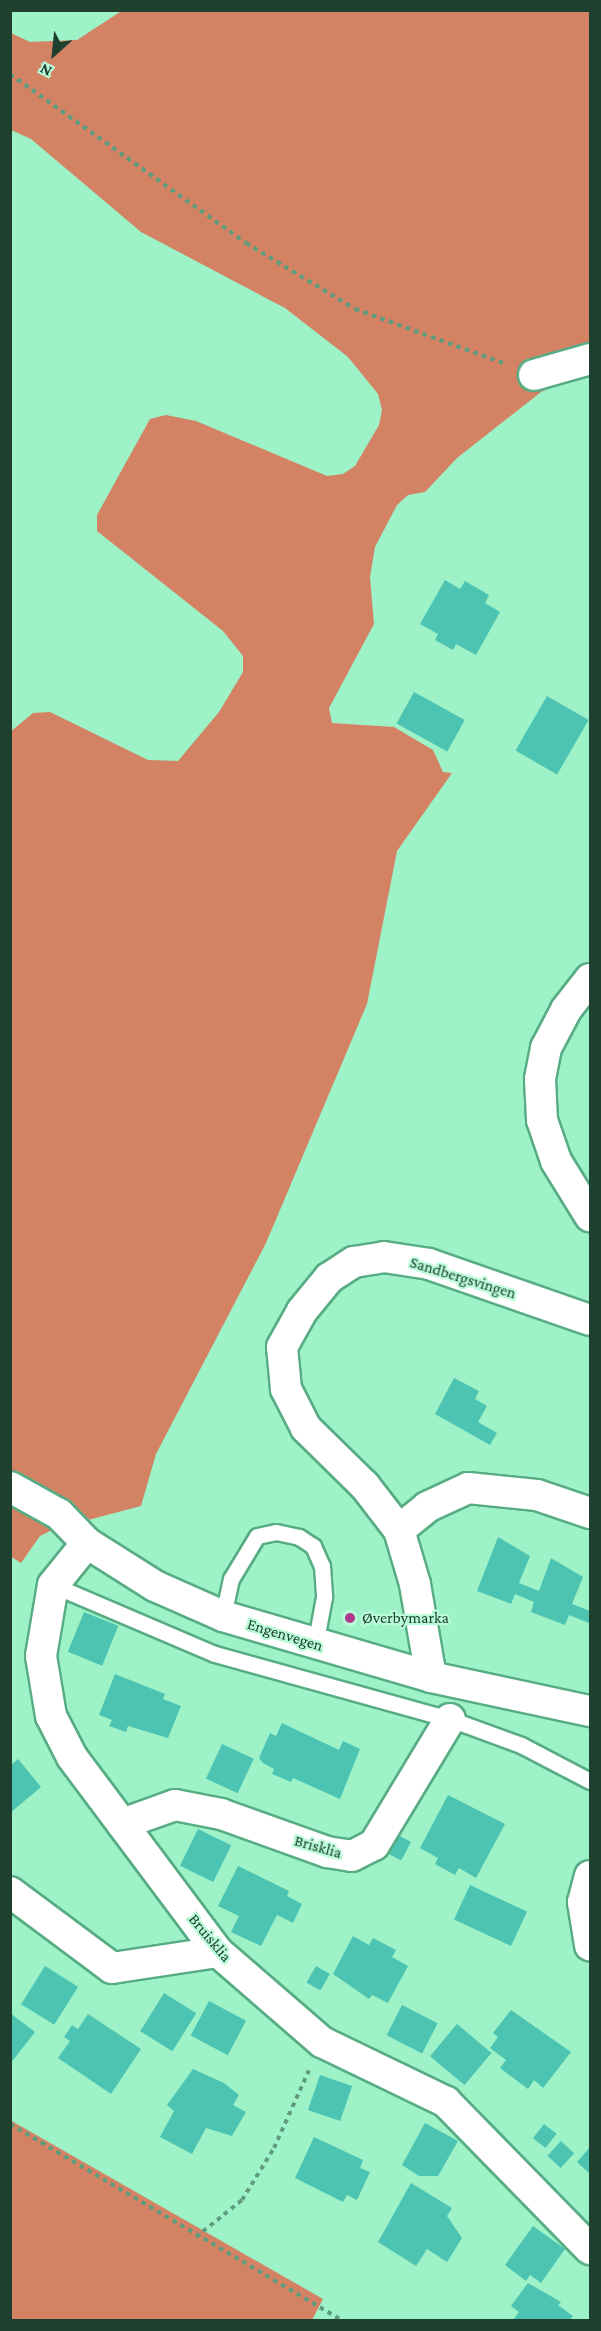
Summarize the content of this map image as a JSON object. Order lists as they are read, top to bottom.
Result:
{
  "streets": {
    "street": [
      "Sandbergsvingen",
      "Engenvegen",
      "Brisklia",
      "Bruisklia"
    ]
  },
  "crossings": [
    ["Sandbergsvingen", "Engenvegen"],
    ["Engenvegen", "Bruisklia"],
    ["Brisklia", "Bruisklia"]
  ],
  "places": ["Øverbymarka"],
  "north": "bottom left"
}
